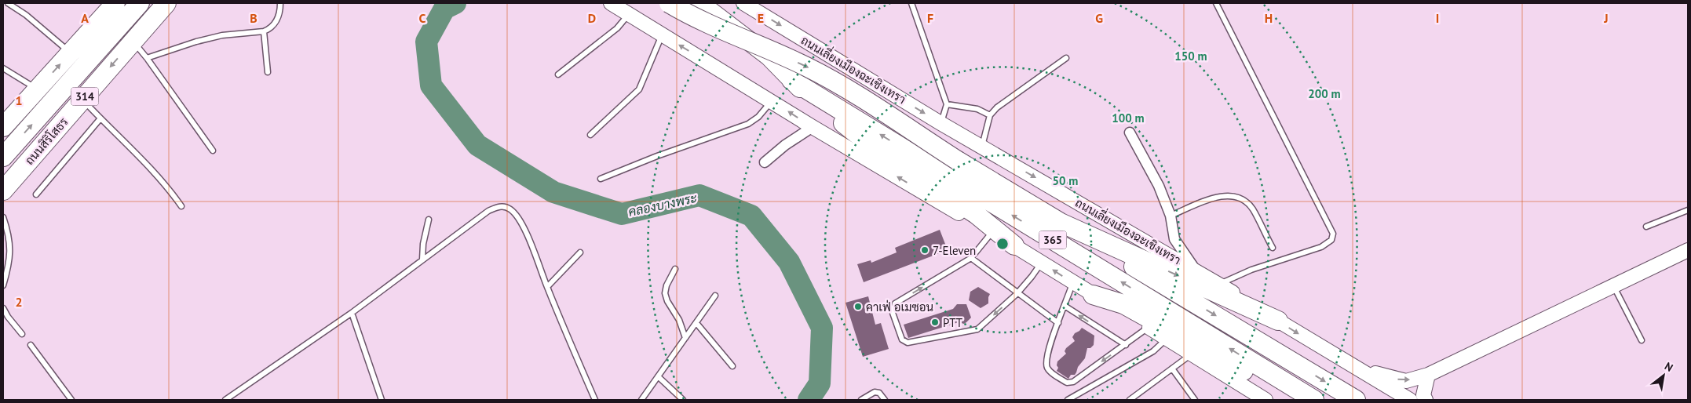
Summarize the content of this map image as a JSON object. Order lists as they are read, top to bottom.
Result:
{
  "streets": {
    "highway": ["314", "ถนนสิริโสธร", "365"],
    "main road": ["ถนนเลี่ยงเมืองฉะเชิงเทรา"]
  },
  "water": ["คลองบางพระ"],
  "places": ["7-Eleven", "คาเฟ่ อเมซอน", "PTT"],
  "north": "top right",
  "grid": {
    "columns": [
      "A",
      "B",
      "C",
      "D",
      "E",
      "F",
      "G",
      "H",
      "I",
      "J"
    ],
    "rows": ["1", "2"]
  },
  "rings": [
    "150 m",
    "200 m",
    "100 m",
    "50 m"
  ]
}
